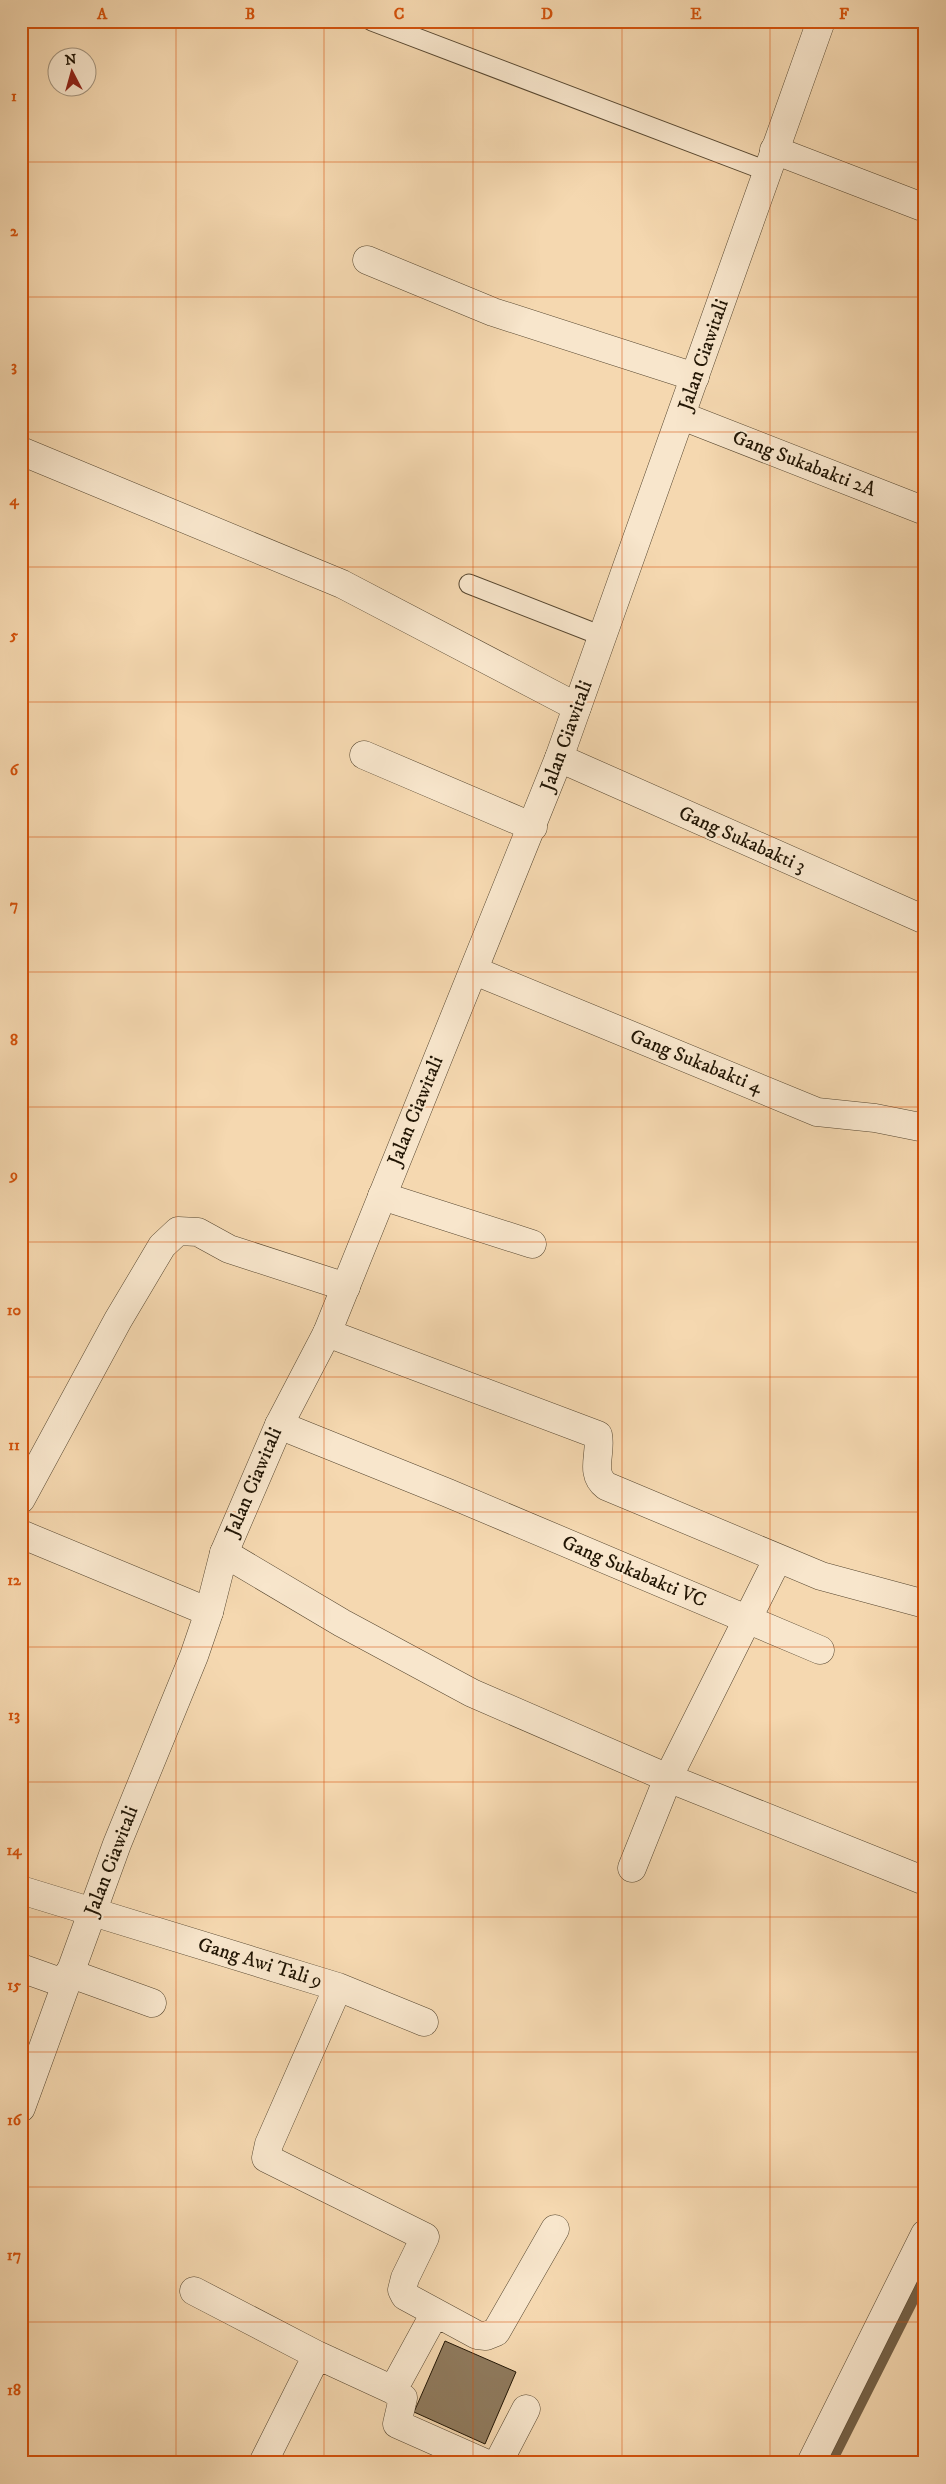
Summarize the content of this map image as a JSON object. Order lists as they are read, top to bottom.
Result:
{
  "streets": {
    "street": [
      "Jalan Ciawitali",
      "Gang Sukabakti 2A",
      "Gang Sukabakti 3",
      "Gang Sukabakti 4",
      "Gang Sukabakti VC",
      "Gang Awi Tali 9"
    ]
  },
  "crossings": [
    ["Jalan Ciawitali", "Gang Sukabakti 2A"],
    ["Jalan Ciawitali", "Gang Sukabakti 3"],
    ["Jalan Ciawitali", "Gang Sukabakti 4"],
    ["Jalan Ciawitali", "Gang Sukabakti VC"],
    ["Jalan Ciawitali", "Gang Awi Tali 9"]
  ],
  "north": "top",
  "grid": {
    "columns": [
      "A",
      "B",
      "C",
      "D",
      "E",
      "F"
    ],
    "rows": [
      "1",
      "2",
      "3",
      "4",
      "5",
      "6",
      "7",
      "8",
      "9",
      "10",
      "11",
      "12",
      "13",
      "14",
      "15",
      "16",
      "17",
      "18"
    ]
  }
}
